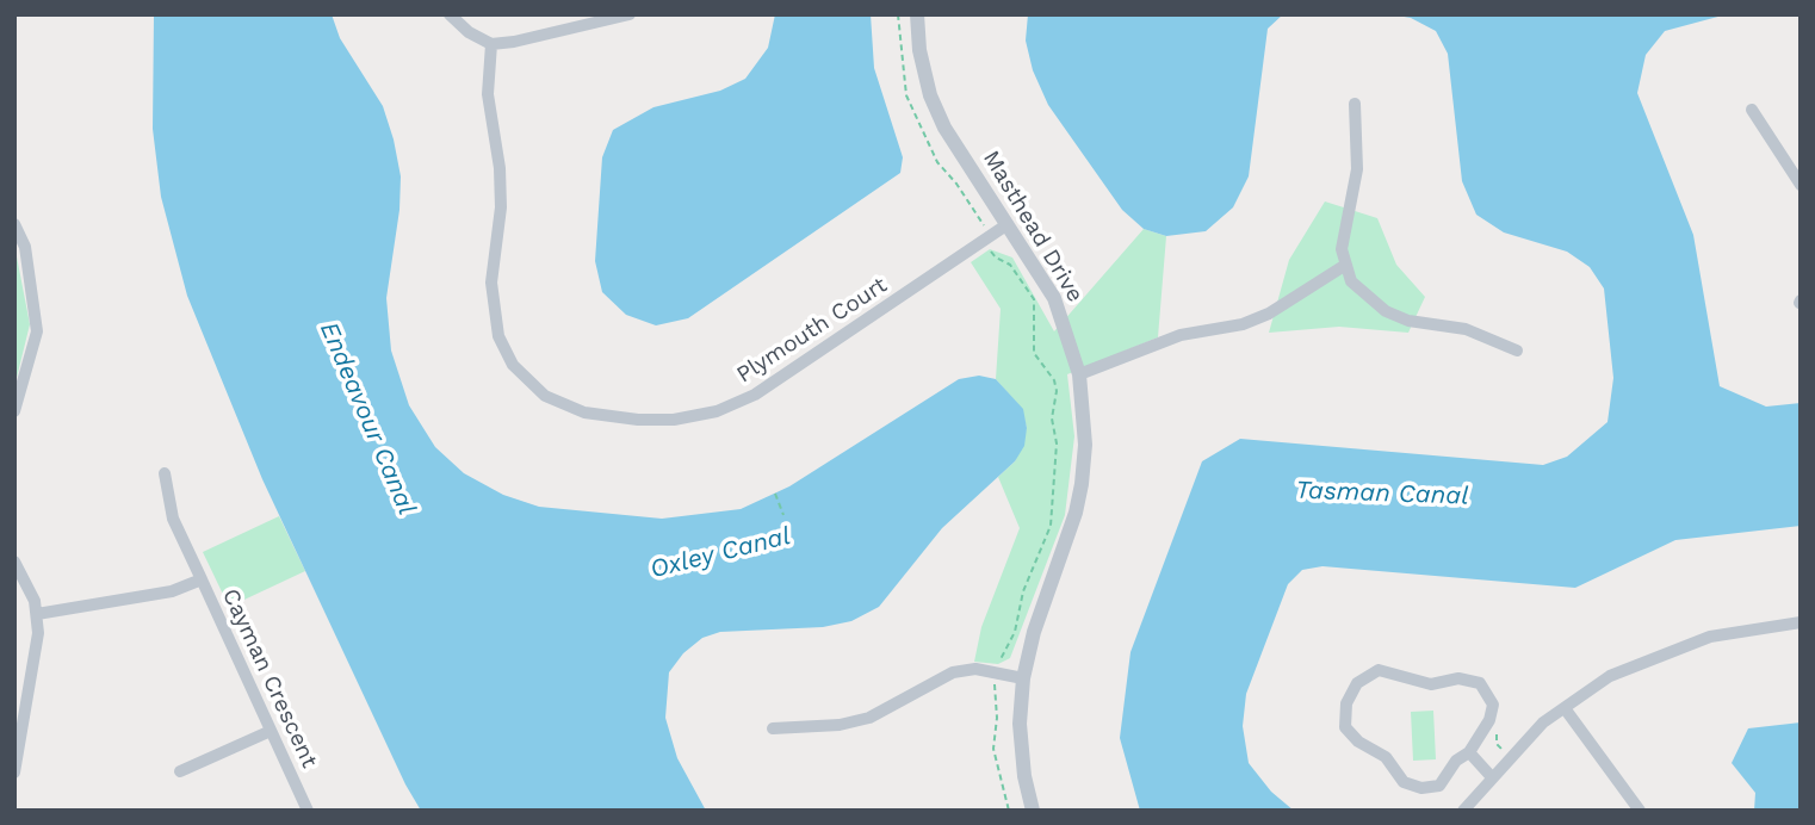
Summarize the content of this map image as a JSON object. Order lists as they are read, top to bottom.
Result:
{
  "streets": {
    "street": ["Masthead Drive", "Plymouth Court", "Cayman Crescent"]
  },
  "crossings": [
    ["Masthead Drive", "Plymouth Court"]
  ],
  "water": ["Endeavour Canal", "Tasman Canal", "Oxley Canal"]
}
